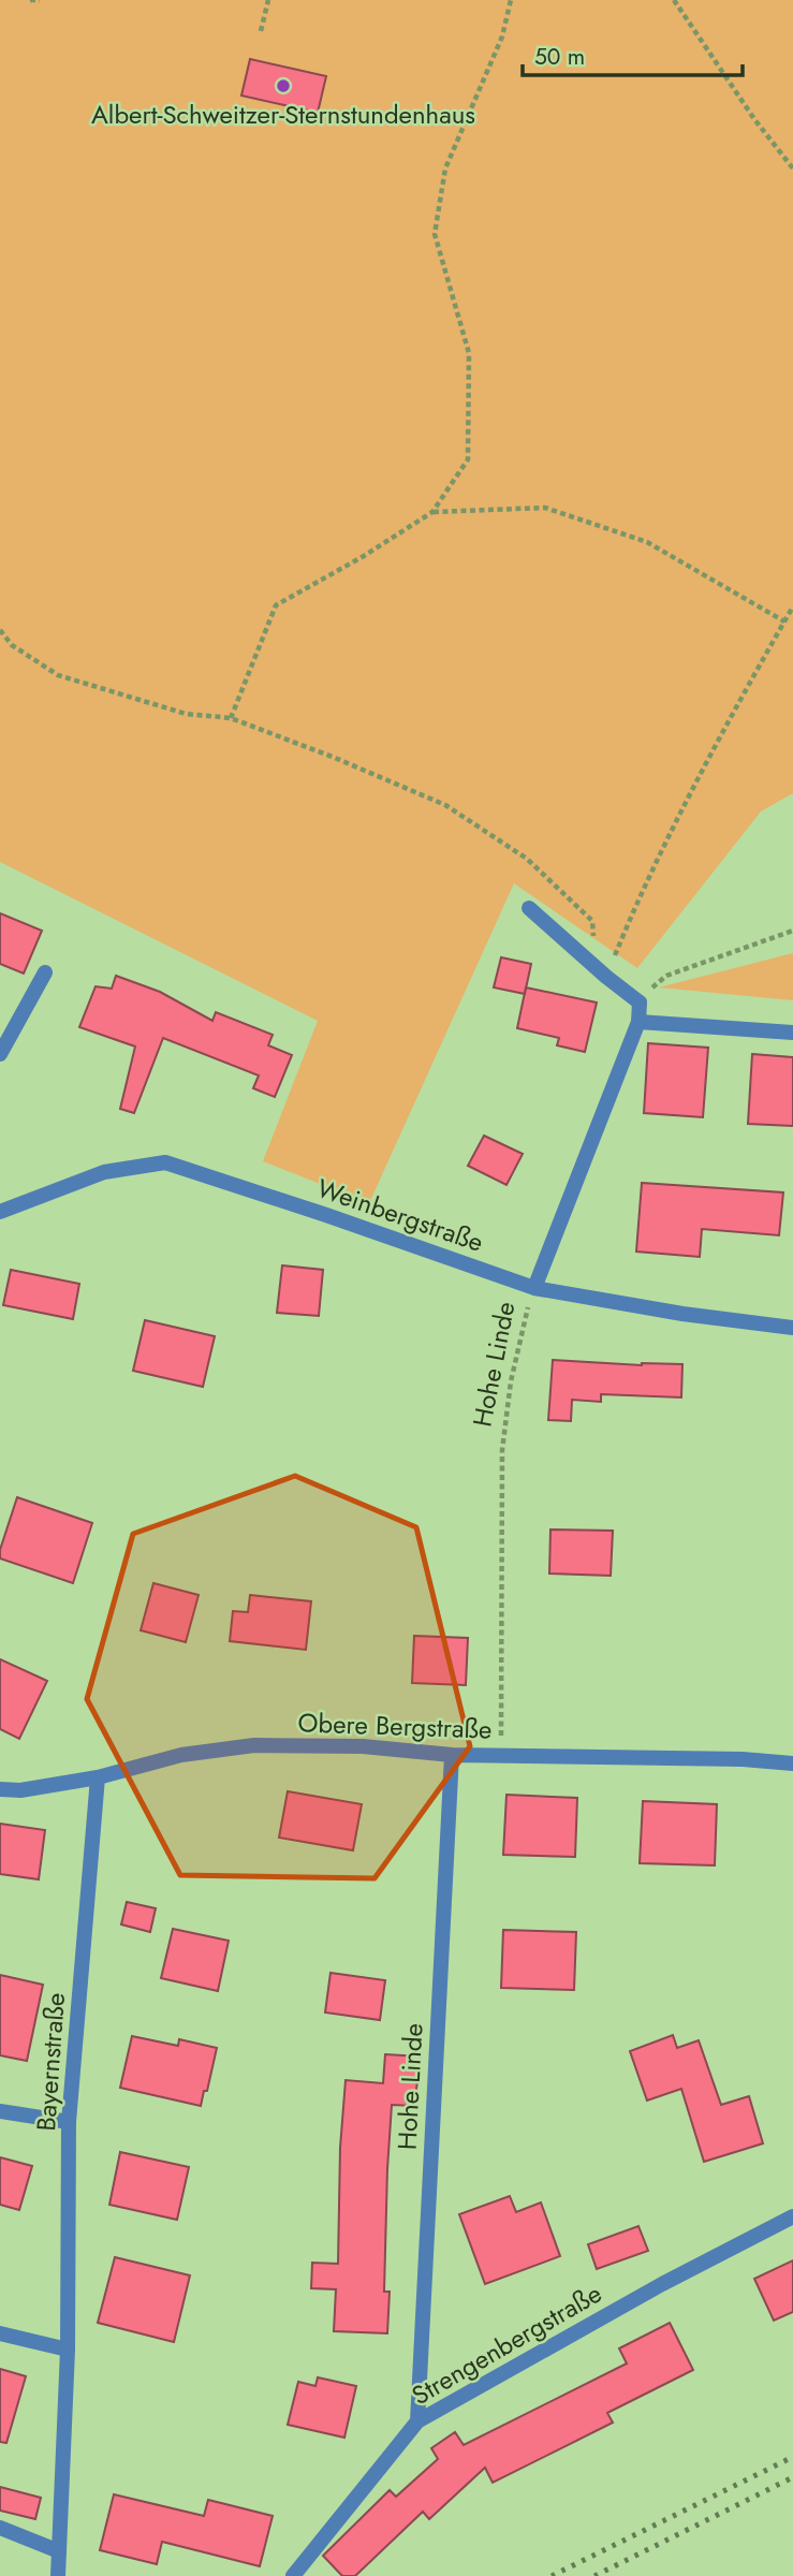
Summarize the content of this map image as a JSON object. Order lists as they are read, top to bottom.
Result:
{
  "streets": {
    "street": [
      "Weinbergstraße",
      "Hohe Linde",
      "Obere Bergstraße",
      "Bayernstraße",
      "Strengenbergstraße"
    ]
  },
  "crossings": [
    ["Weinbergstraße", "Hohe Linde"],
    ["Hohe Linde", "Obere Bergstraße"],
    ["Hohe Linde", "Strengenbergstraße"],
    ["Obere Bergstraße", "Bayernstraße"]
  ],
  "places": ["Albert-Schweitzer-Sternstundenhaus"],
  "scale_bar": "50 m"
}
